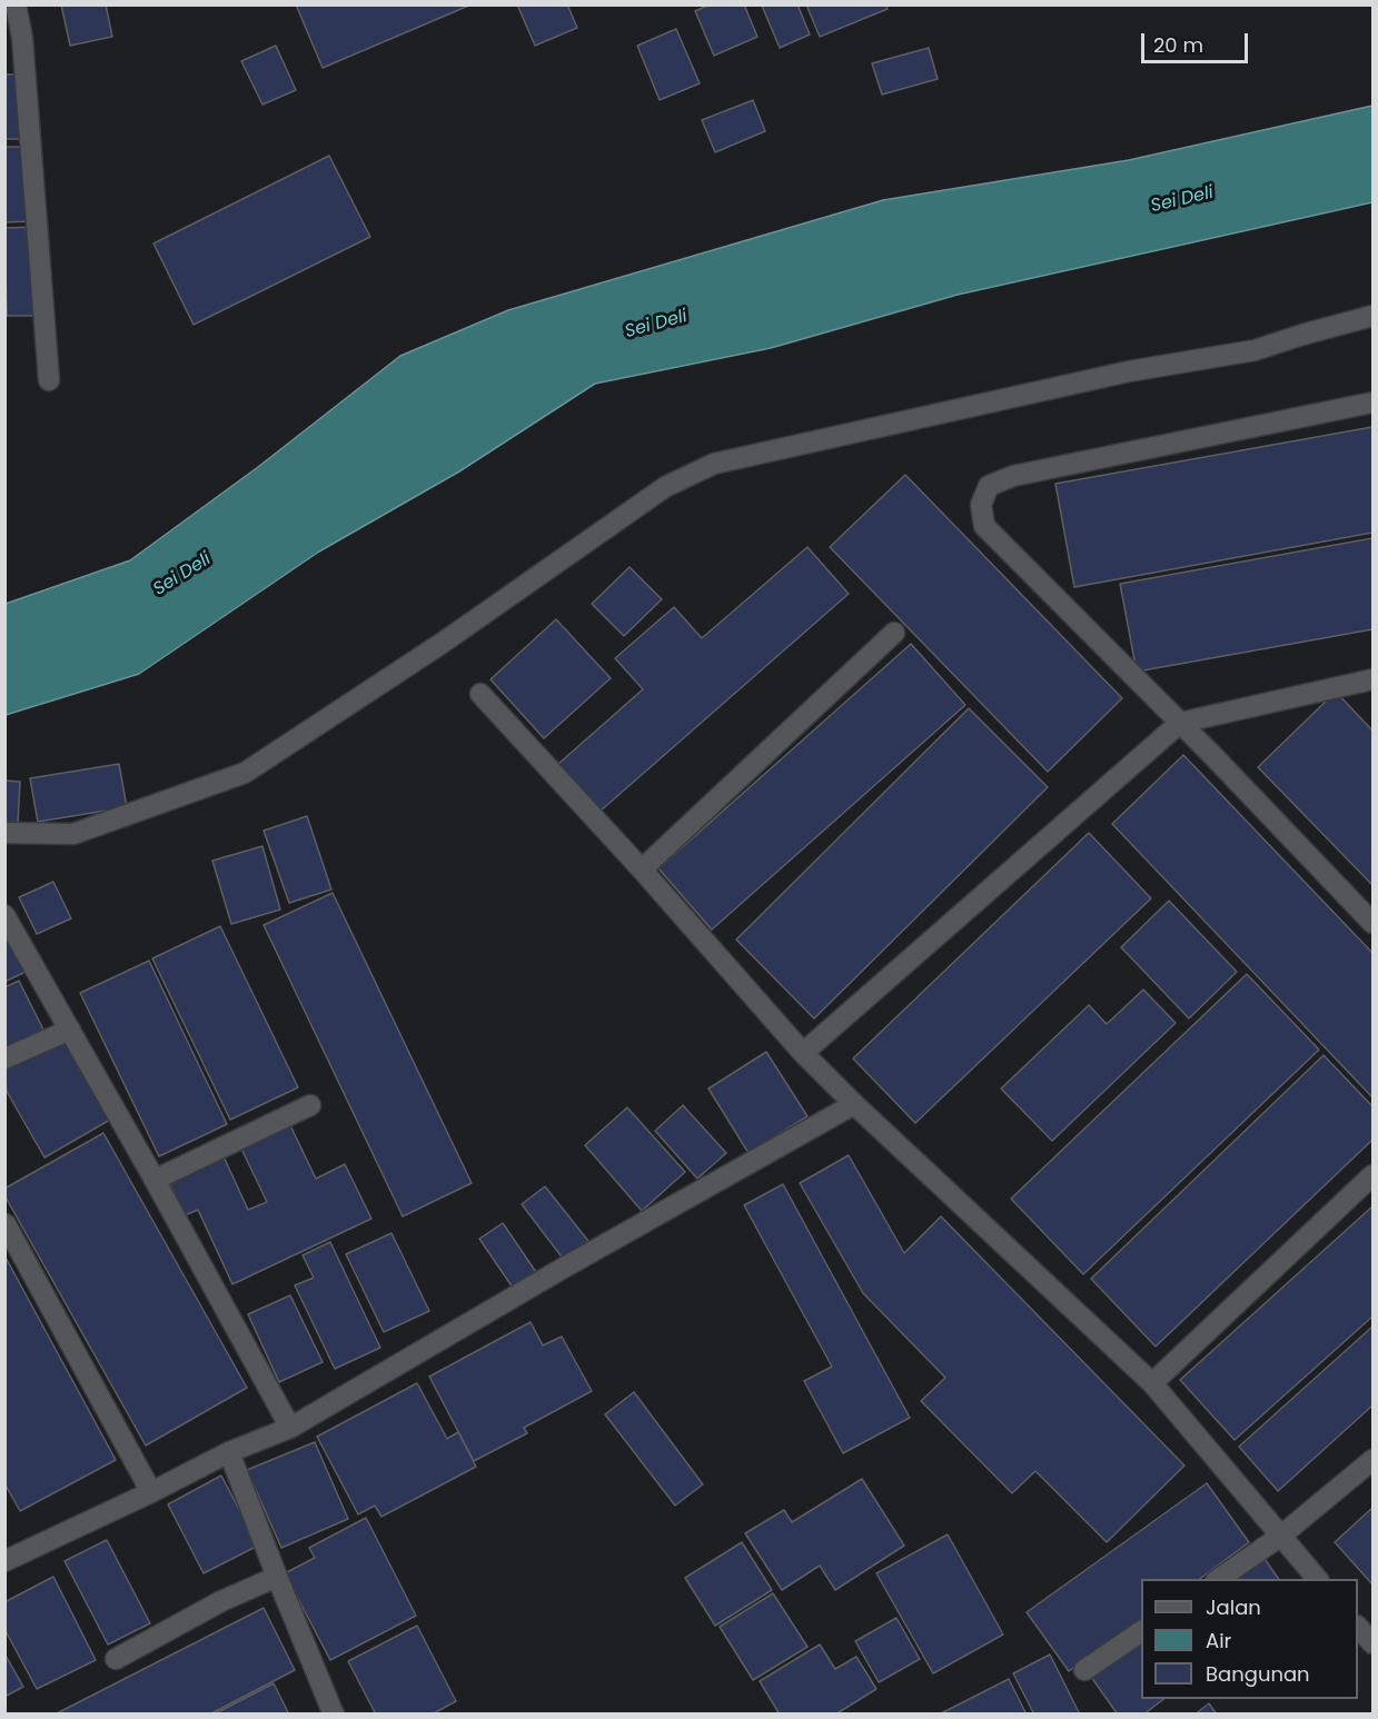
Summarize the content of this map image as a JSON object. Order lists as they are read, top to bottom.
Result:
{
  "water": ["Sei Deli"],
  "legend": ["Jalan", "Air", "Bangunan"],
  "scale_bar": "20 m"
}
